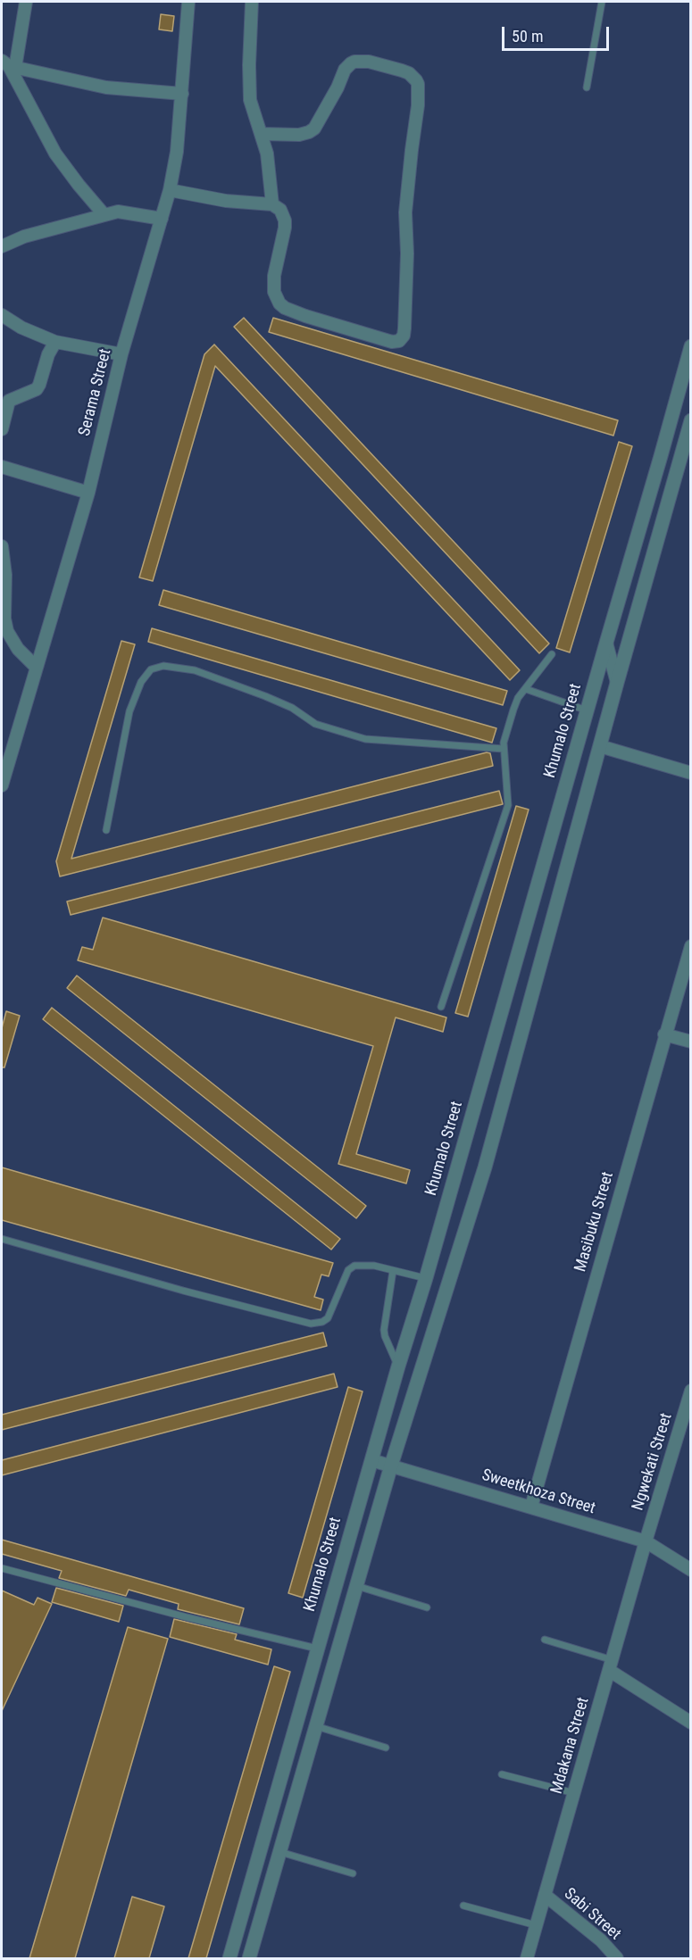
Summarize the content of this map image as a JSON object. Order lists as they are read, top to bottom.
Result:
{
  "streets": {
    "street": [
      "Serama Street",
      "Khumalo Street",
      "Masibuku Street",
      "Ngwekati Street",
      "Sweetkhoza Street",
      "Mdakana Street",
      "Sabi Street"
    ]
  },
  "crossings": [
    ["Khumalo Street", "Sweetkhoza Street"],
    ["Masibuku Street", "Sweetkhoza Street"],
    ["Ngwekati Street", "Sweetkhoza Street"],
    ["Ngwekati Street", "Mdakana Street"],
    ["Sweetkhoza Street", "Mdakana Street"],
    ["Mdakana Street", "Sabi Street"]
  ],
  "scale_bar": "50 m"
}
